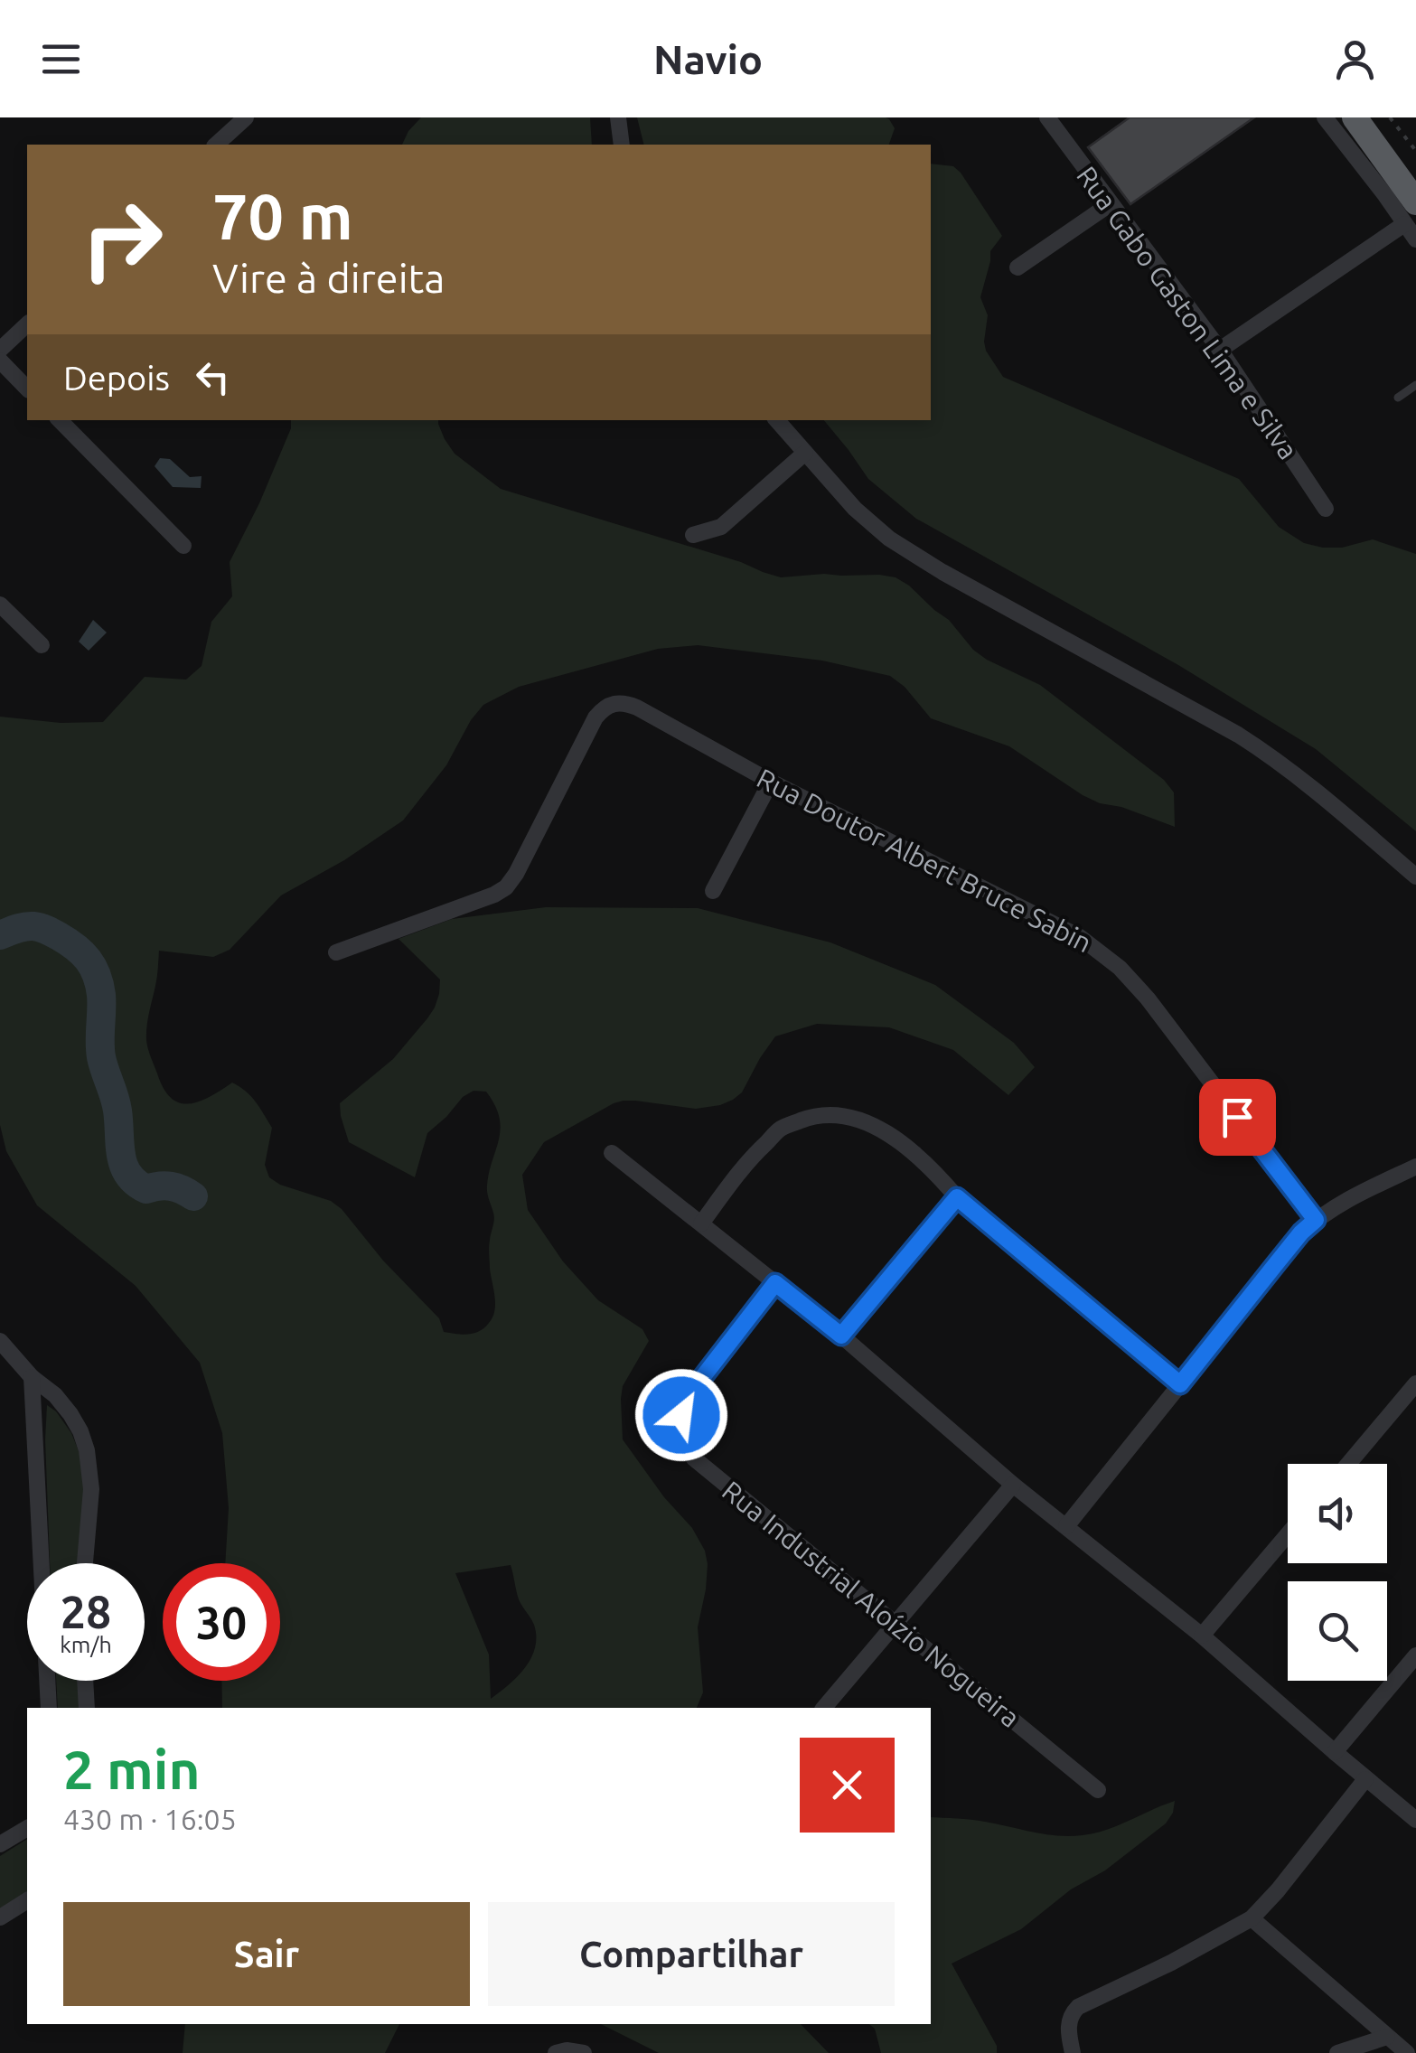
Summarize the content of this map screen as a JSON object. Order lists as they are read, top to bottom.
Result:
{
  "streets": {
    "street": ["Rua Gabo Gaston Lima e Silva", "Rua Doutor Albert Bruce Sabin", "Rua Industrial Aloízio Nogueira"]
  },
  "page": {
    "header": "Navio",
    "turn": ["70 m", "Vire à direita"],
    "then": "Depois",
    "speed": "28 km/h",
    "limit": "30",
    "heading": ["2 min", "430 m · 16:05"],
    "buttons": ["Sair", "Compartilhar"]
  }
}
